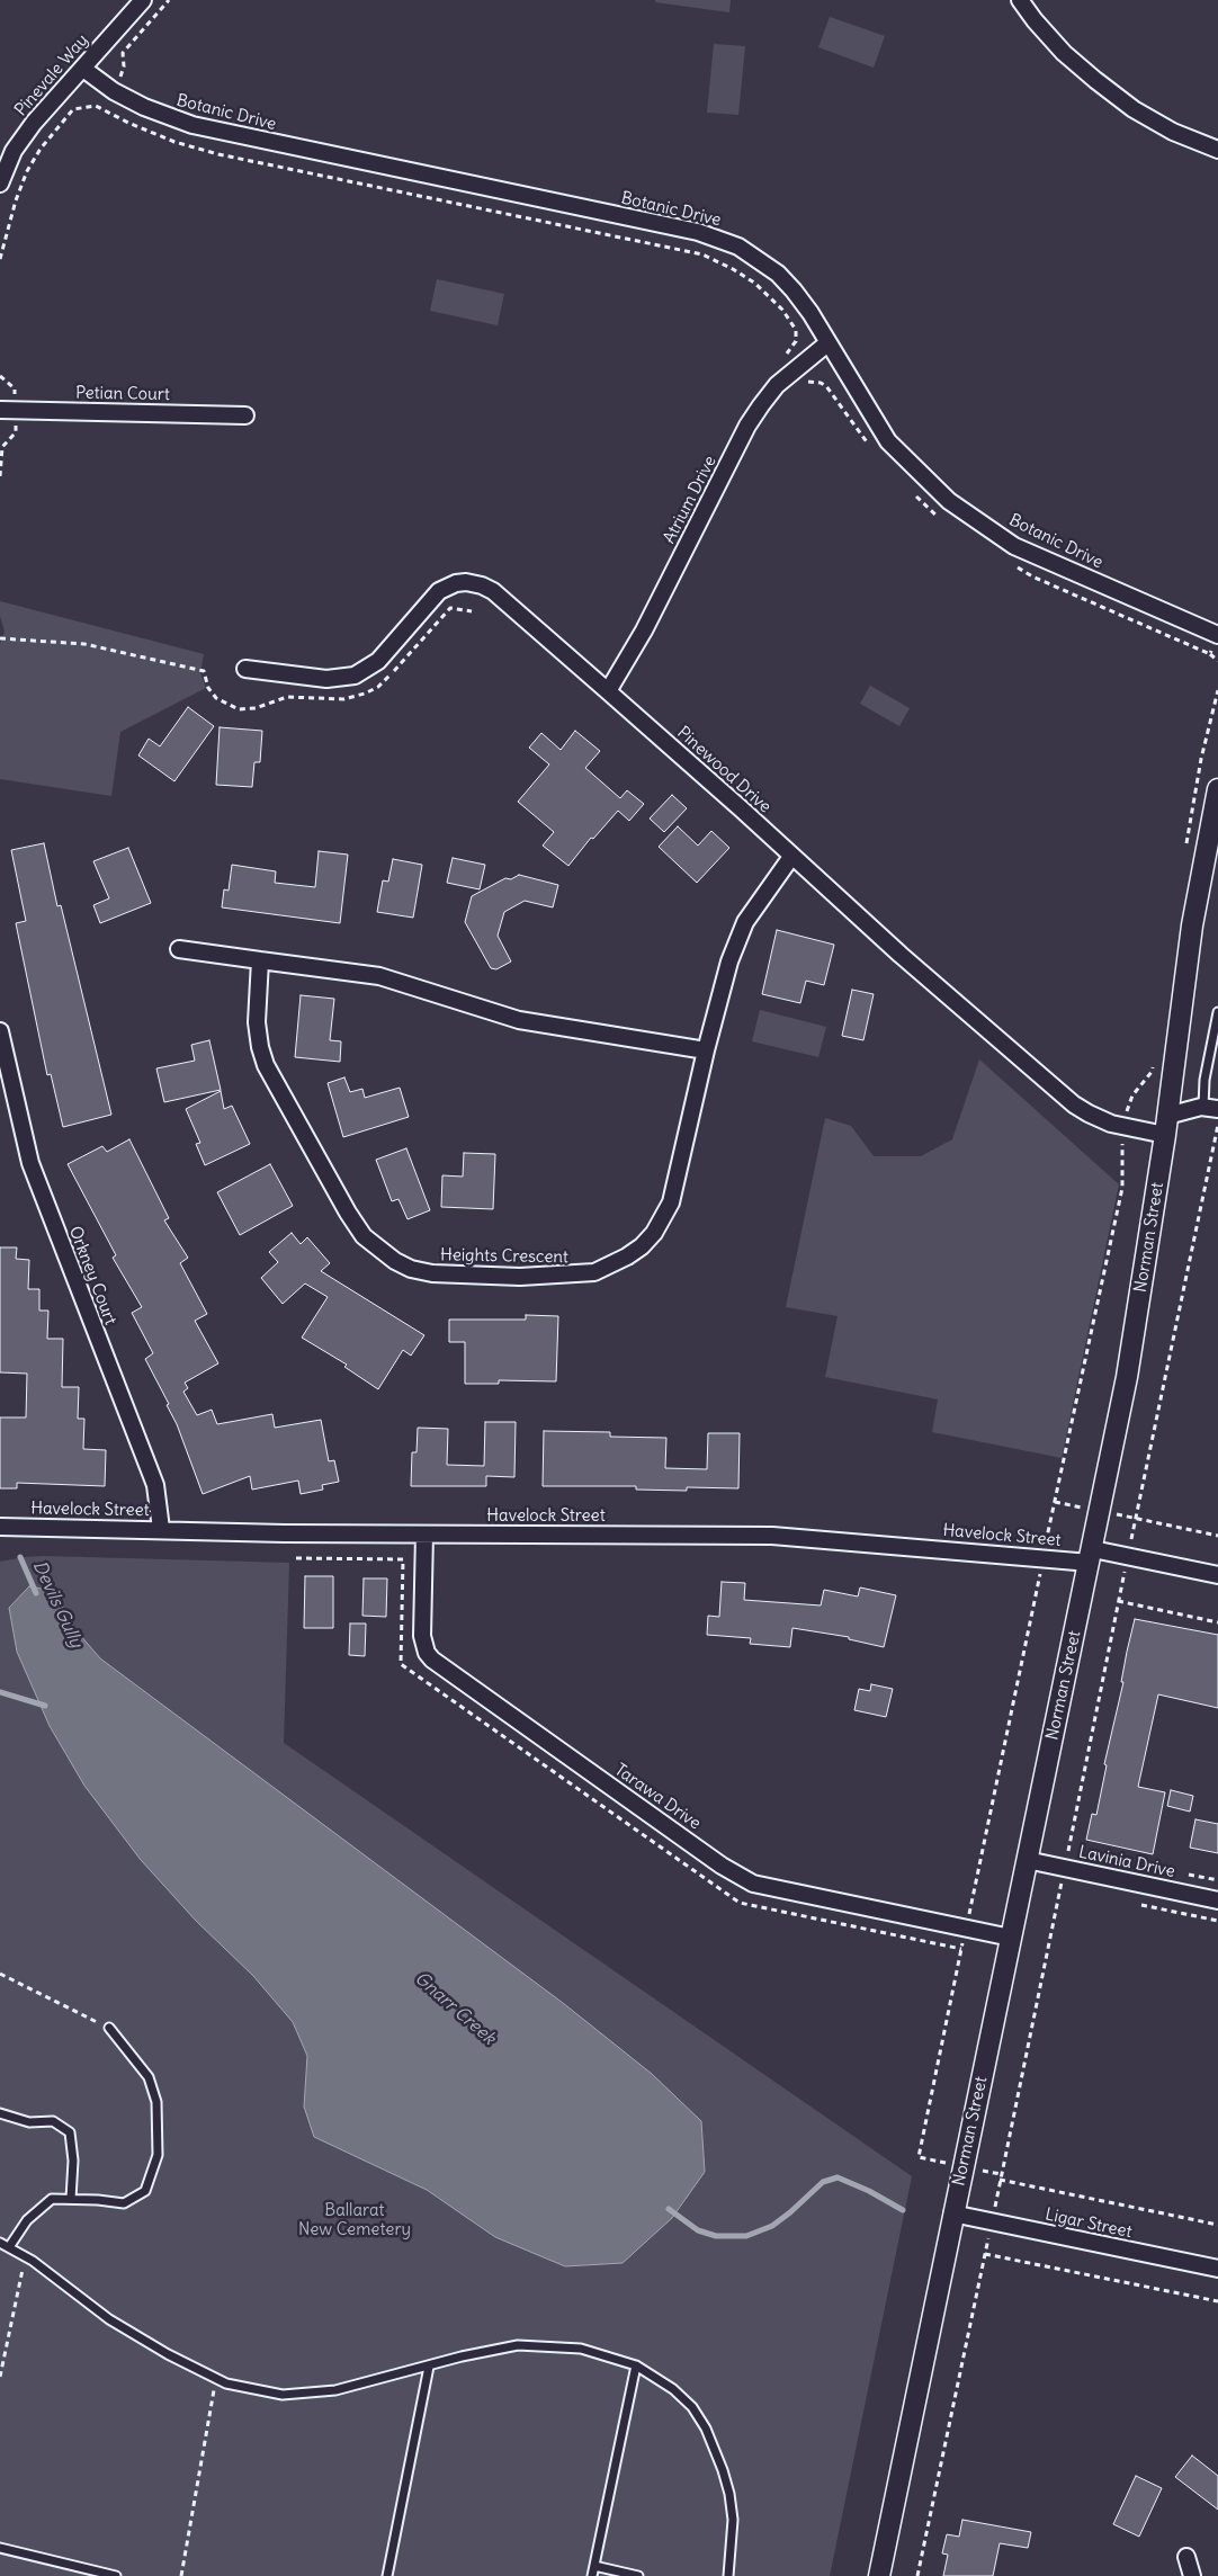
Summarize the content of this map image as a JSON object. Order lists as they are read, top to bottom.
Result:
{
  "streets": {
    "street": [
      "Pinevale Way",
      "Botanic Drive",
      "Petian Court",
      "Atrium Drive",
      "Pinewood Drive",
      "Norman Street",
      "Heights Crescent",
      "Orkney Court",
      "Havelock Street",
      "Tarawa Drive",
      "Lavinia Drive",
      "Ligar Street"
    ]
  },
  "crossings": [
    ["Pinevale Way", "Botanic Drive"],
    ["Botanic Drive", "Atrium Drive"],
    ["Atrium Drive", "Pinewood Drive"],
    ["Pinewood Drive", "Norman Street"],
    ["Pinewood Drive", "Heights Crescent"],
    ["Norman Street", "Havelock Street"],
    ["Norman Street", "Tarawa Drive"],
    ["Norman Street", "Lavinia Drive"],
    ["Norman Street", "Ligar Street"],
    ["Orkney Court", "Havelock Street"],
    ["Havelock Street", "Tarawa Drive"]
  ],
  "water": ["Devils Gully", "Gnarr Creek"],
  "parks": ["Ballarat New Cemetery"]
}
